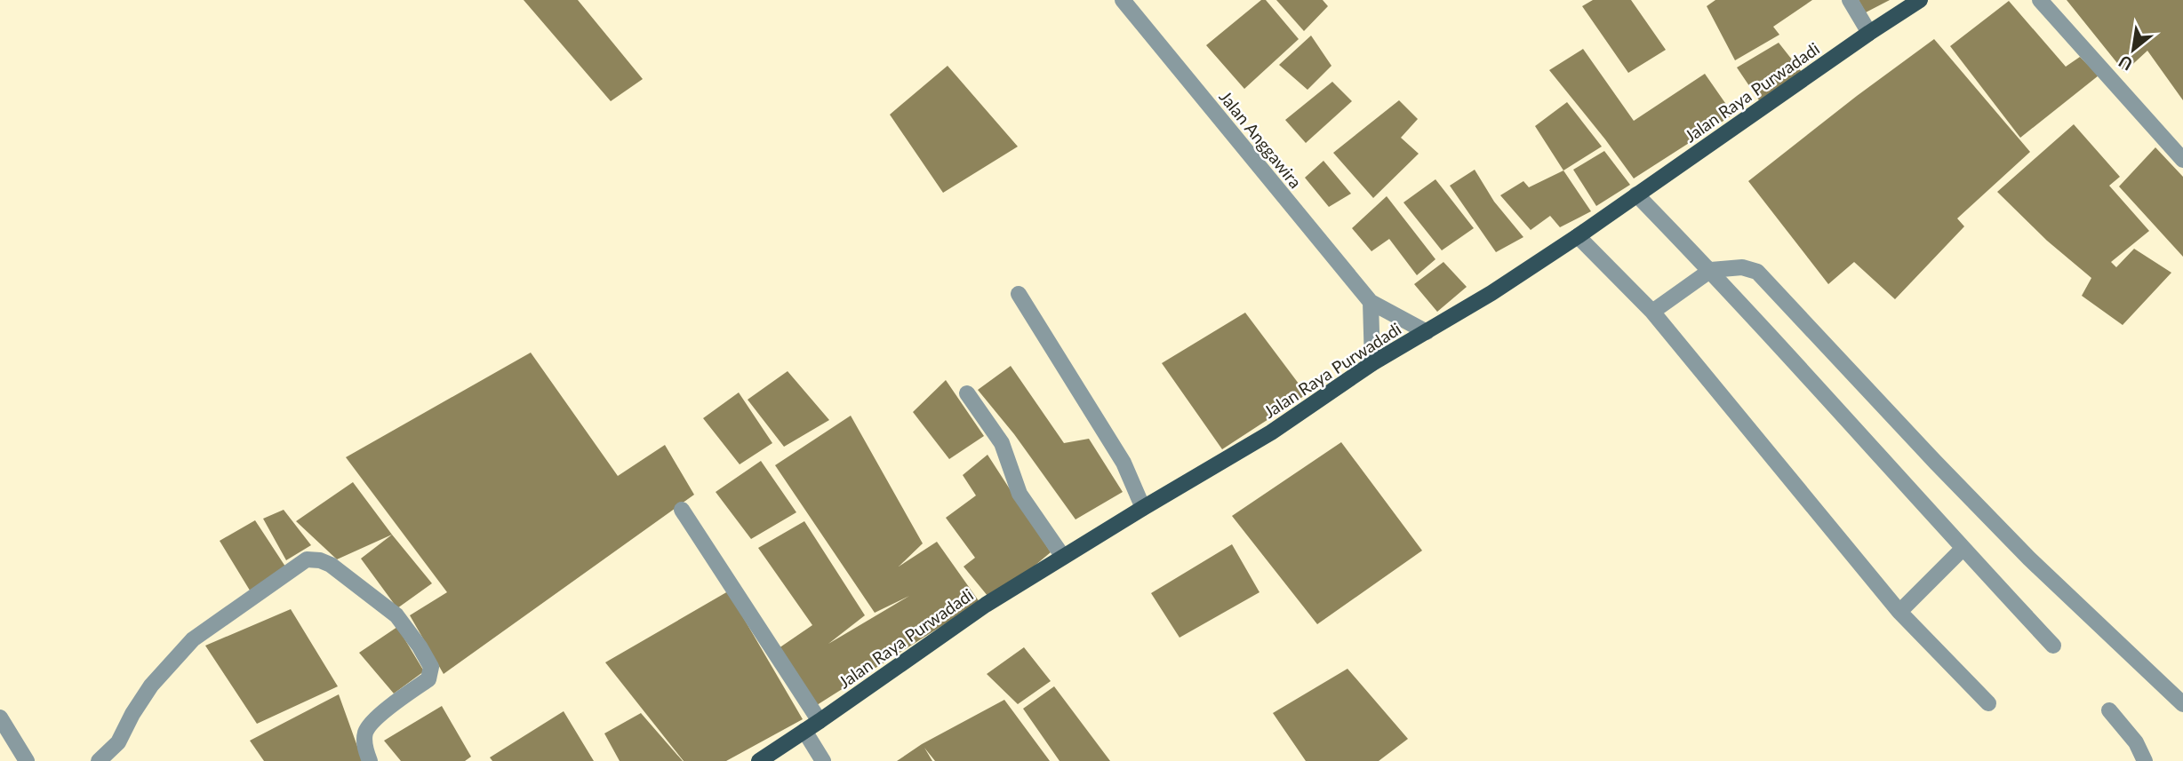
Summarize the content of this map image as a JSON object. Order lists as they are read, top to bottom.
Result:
{
  "streets": {
    "main road": ["Jalan Raya Purwadadi"],
    "street": ["Jalan Anggawira"]
  },
  "crossings": [
    ["Jalan Raya Purwadadi", "Jalan Anggawira"]
  ],
  "north": "bottom left"
}
